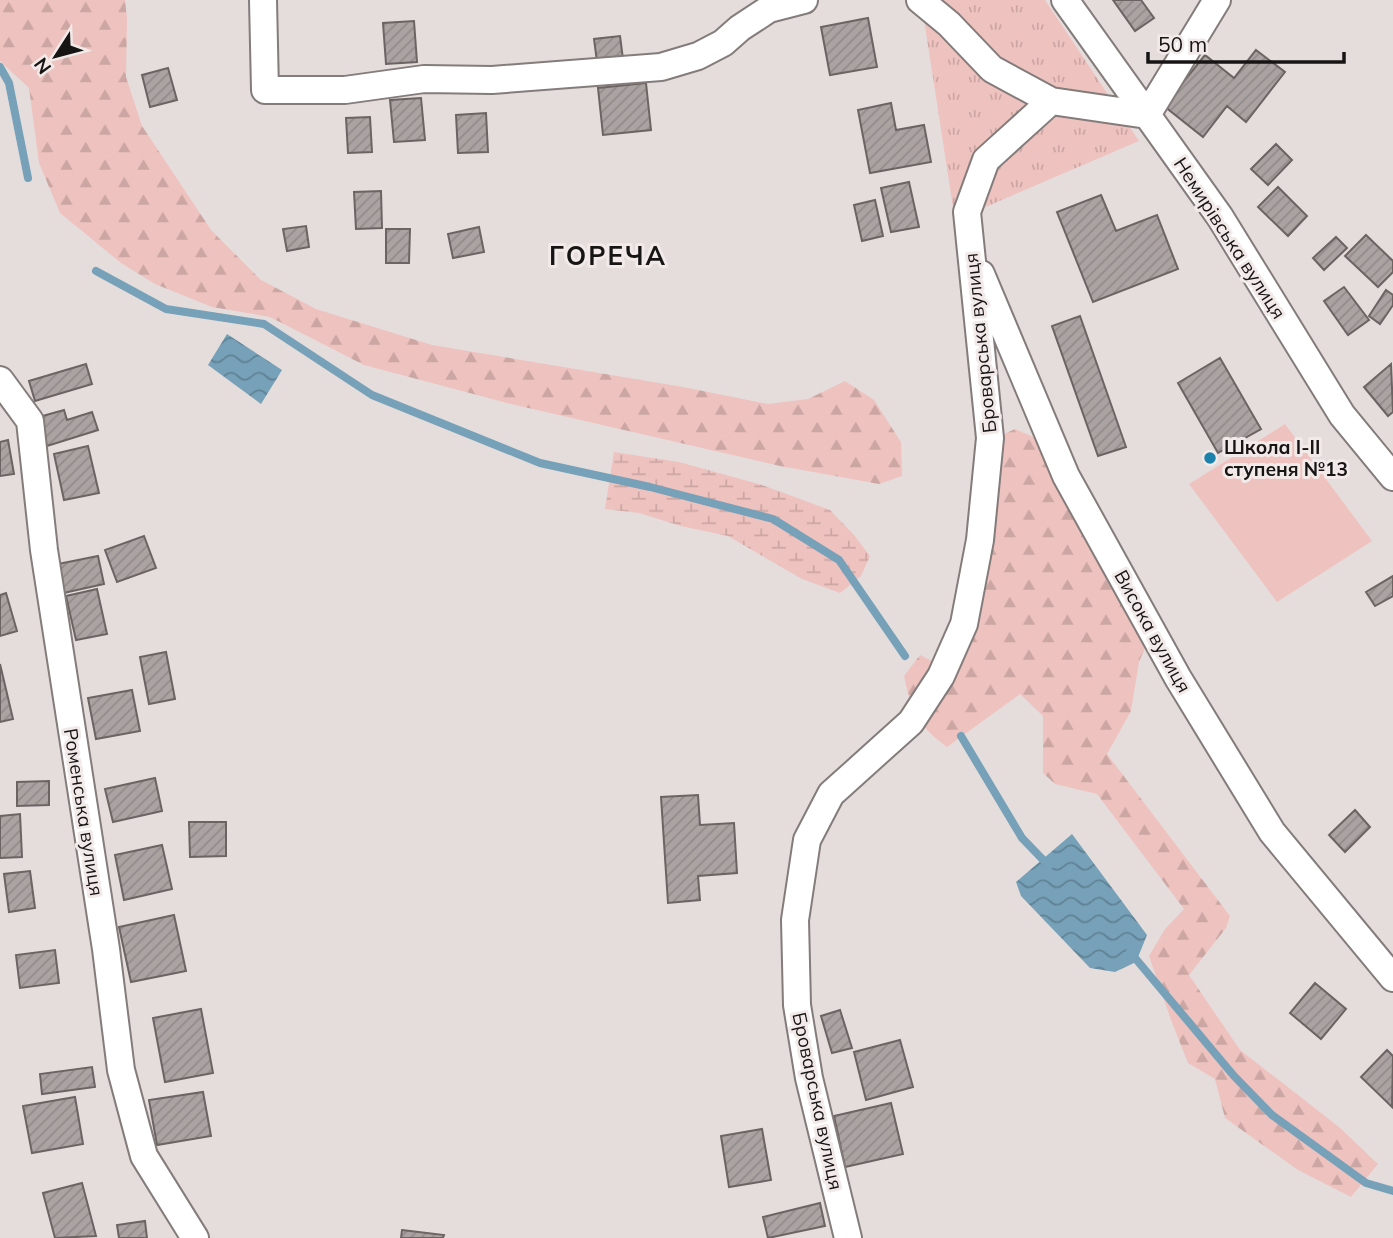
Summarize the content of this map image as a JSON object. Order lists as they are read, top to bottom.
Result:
{
  "streets": {
    "street": [
      "Немирівська вулиця",
      "Броварська вулиця",
      "Висока вулиця",
      "Роменська вулиця"
    ]
  },
  "crossings": [
    ["Броварська вулиця", "Висока вулиця"]
  ],
  "districts": ["ГОРЕЧА"],
  "places": ["Школа I-II ступеня №13"],
  "scale_bar": "50 m",
  "north": "bottom left"
}
